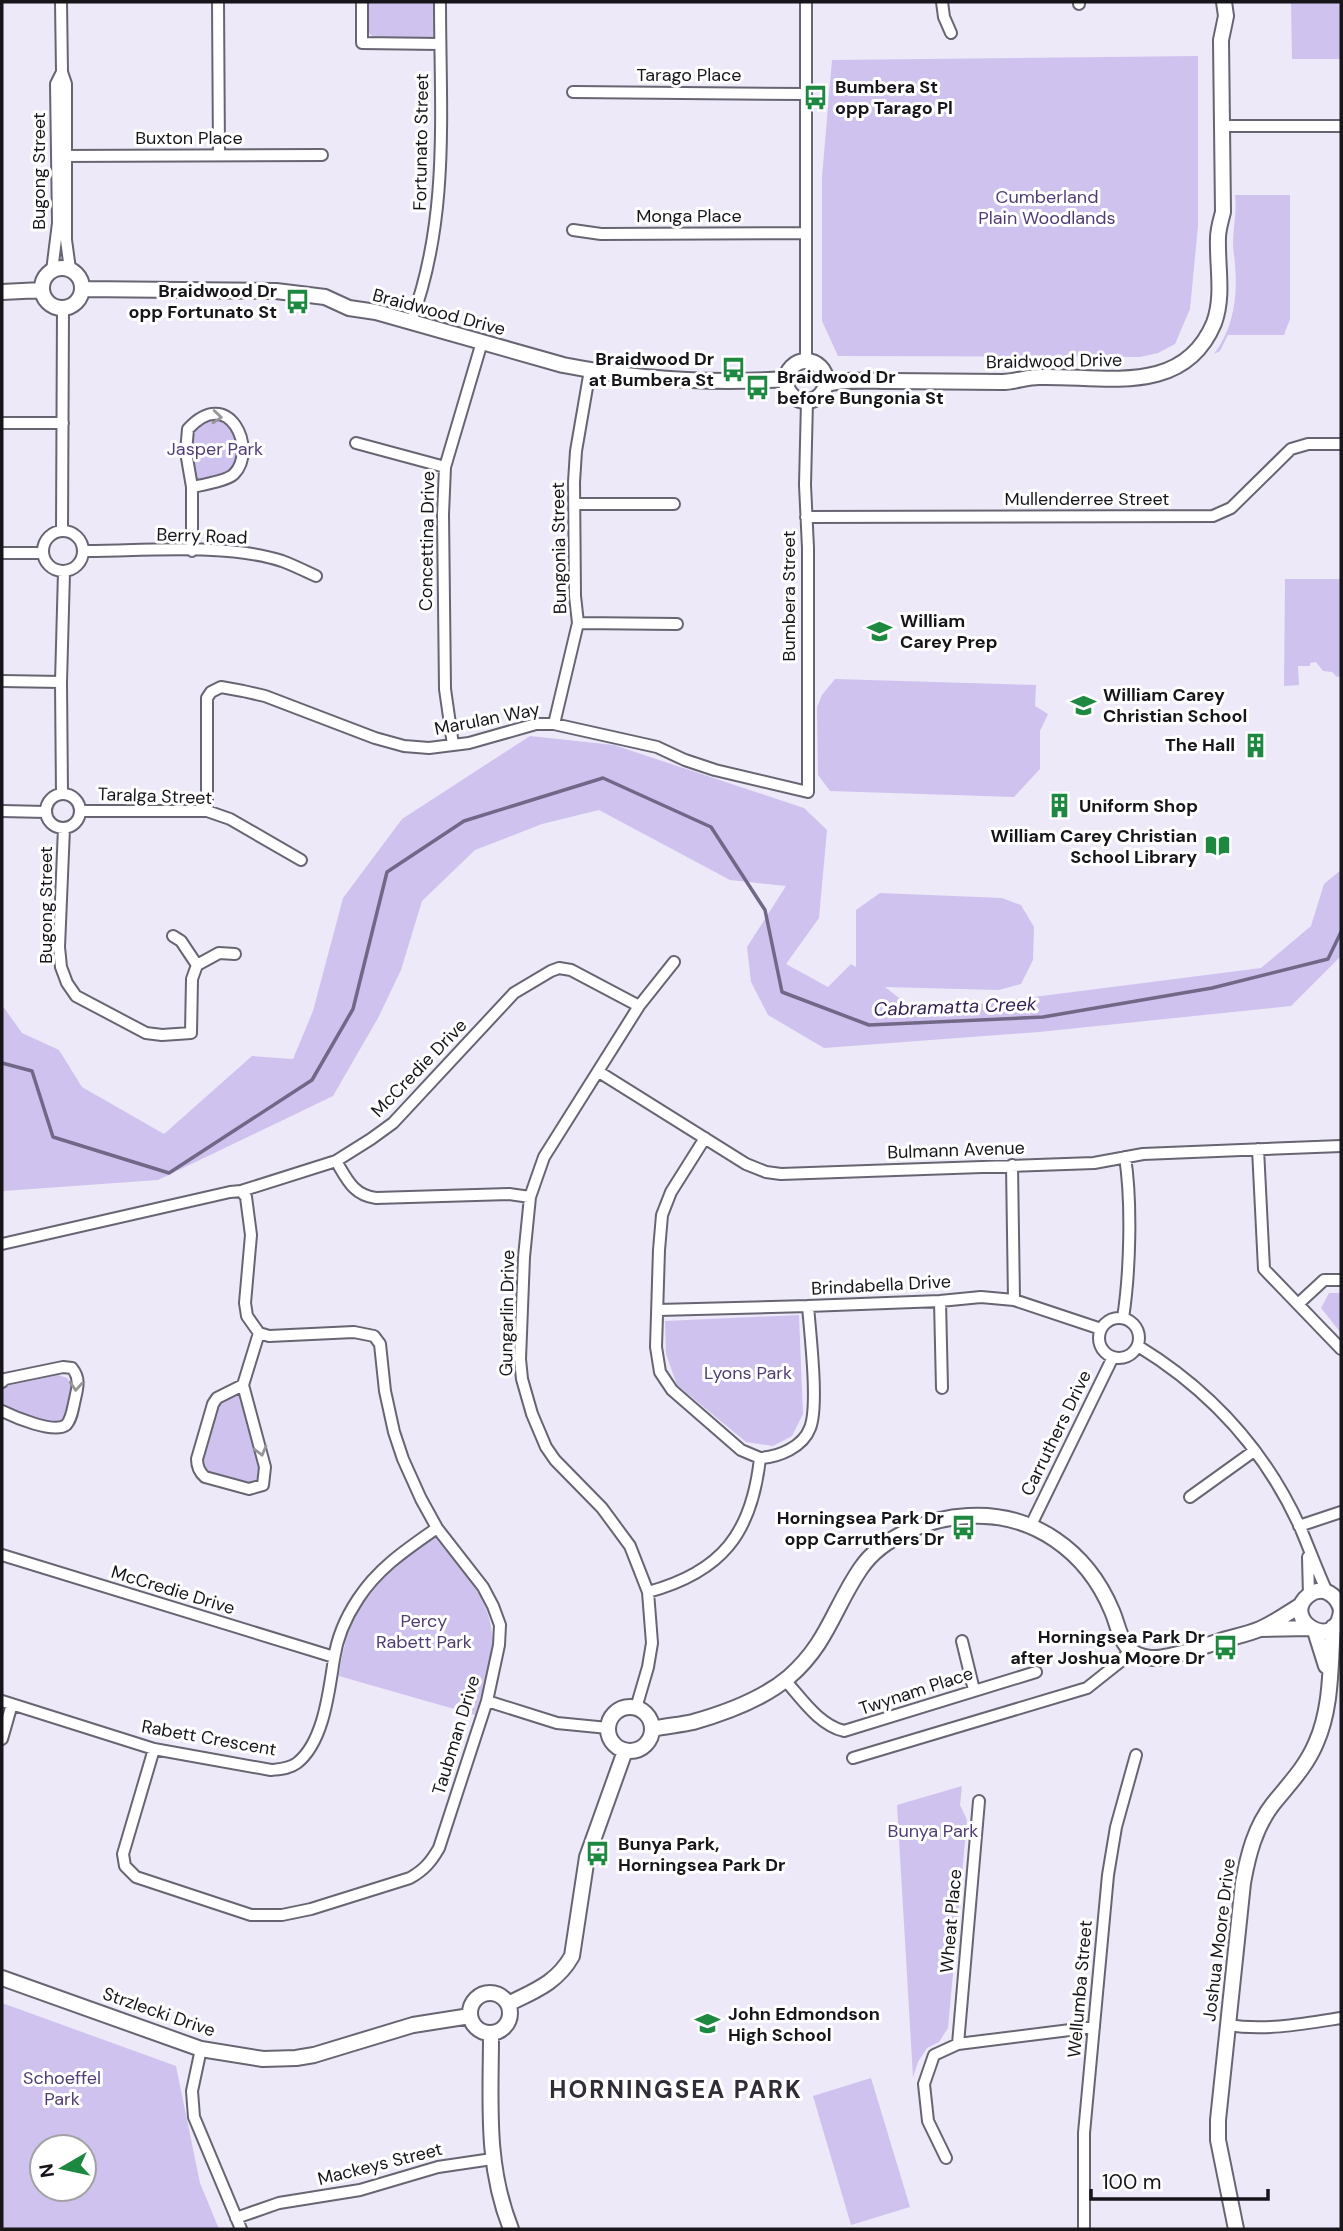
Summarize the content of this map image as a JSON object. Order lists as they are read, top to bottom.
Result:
{
  "streets": {
    "street": [
      "Tarago Place",
      "Buxton Place",
      "Fortunato Street",
      "Bugong Street",
      "Monga Place",
      "Braidwood Drive",
      "Mullenderree Street",
      "Berry Road",
      "Concettina Drive",
      "Bungonia Street",
      "Bumbera Street",
      "Marulan Way",
      "Taralga Street",
      "McCredie Drive",
      "Bulmann Avenue",
      "Brindabella Drive",
      "Gungarlin Drive",
      "Carruthers Drive",
      "Twynam Place",
      "Taubman Drive",
      "Rabett Crescent",
      "Wheat Place",
      "Joshua Moore Drive",
      "Wellumba Street",
      "Strzlecki Drive",
      "Mackeys Street"
    ]
  },
  "crossings": [
    ["Buxton Place", "Bugong Street"],
    ["Fortunato Street", "Braidwood Drive"],
    ["Bugong Street", "Braidwood Drive"],
    ["Bugong Street", "Taralga Street"],
    ["Braidwood Drive", "Concettina Drive"],
    ["Braidwood Drive", "Bungonia Street"],
    ["Braidwood Drive", "Bumbera Street"],
    ["Mullenderree Street", "Bumbera Street"],
    ["Concettina Drive", "Marulan Way"],
    ["Bungonia Street", "Marulan Way"],
    ["Bumbera Street", "Marulan Way"],
    ["Marulan Way", "Taralga Street"],
    ["McCredie Drive", "Gungarlin Drive"],
    ["McCredie Drive", "Rabett Crescent"],
    ["Bulmann Avenue", "Gungarlin Drive"],
    ["Brindabella Drive", "Carruthers Drive"],
    ["Taubman Drive", "Rabett Crescent"]
  ],
  "districts": ["HORNINGSEA PARK"],
  "water": ["Cabramatta Creek"],
  "parks": [
    "Cumberland Plain Woodlands",
    "Jasper Park",
    "Lyons Park",
    "Percy Rabett Park",
    "Bunya Park",
    "Schoeffel Park"
  ],
  "places": {
    "bus stop": [
      "Bumbera St opp Tarago Pl",
      "Braidwood Dr opp Fortunato St",
      "Braidwood Dr at Bumbera St",
      "Braidwood Dr before Bungonia St",
      "Horningsea Park Dr opp Carruthers Dr",
      "Horningsea Park Dr after Joshua Moore Dr",
      "Bunya Park, Horningsea Park Dr"
    ],
    "school or university": ["William Carey Prep", "William Carey Christian School", "John Edmondson High School"],
    "building": ["The Hall", "Uniform Shop"],
    "library": ["William Carey Christian School Library"]
  },
  "scale_bar": "100 m",
  "north": "left"
}
